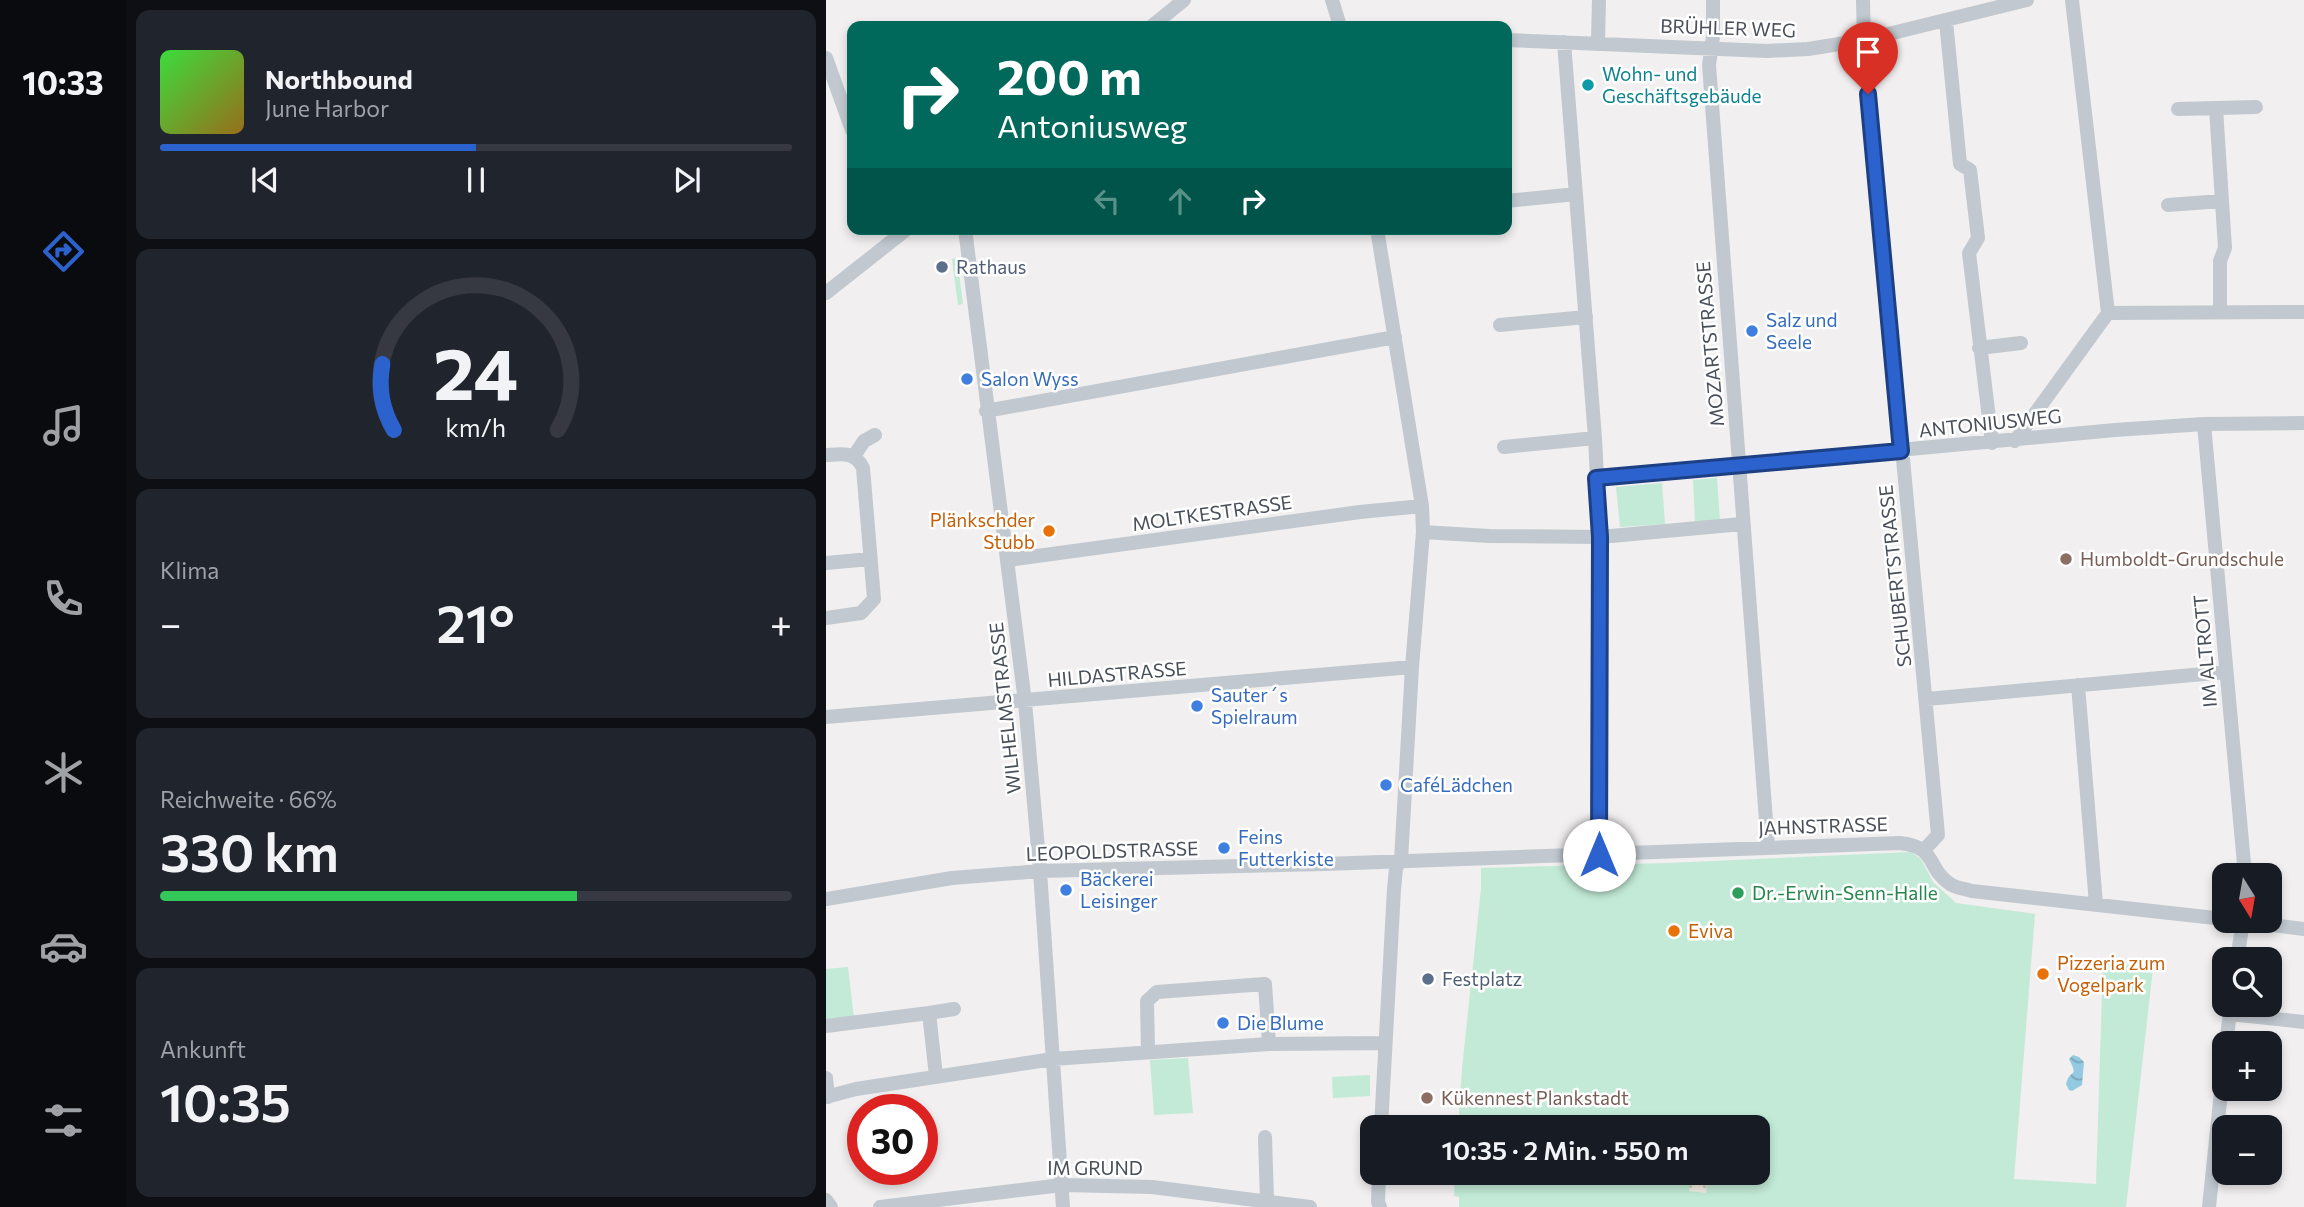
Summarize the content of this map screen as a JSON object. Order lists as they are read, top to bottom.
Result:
{
  "streets": {
    "street": [
      "BRÜHLER WEG",
      "MOZARTSTRASSE",
      "ANTONIUSWEG",
      "MOLTKESTRASSE",
      "SCHUBERTSTRASSE",
      "IM ALTROTT",
      "HILDASTRASSE",
      "WILHELMSTRASSE",
      "JAHNSTRASSE",
      "LEOPOLDSTRASSE",
      "IM GRUND"
    ]
  },
  "crossings": [
    ["BRÜHLER WEG", "MOZARTSTRASSE"],
    ["BRÜHLER WEG", "SCHUBERTSTRASSE"],
    ["MOZARTSTRASSE", "ANTONIUSWEG"],
    ["MOZARTSTRASSE", "JAHNSTRASSE"],
    ["ANTONIUSWEG", "SCHUBERTSTRASSE"],
    ["ANTONIUSWEG", "IM ALTROTT"],
    ["MOLTKESTRASSE", "WILHELMSTRASSE"],
    ["SCHUBERTSTRASSE", "JAHNSTRASSE"],
    ["HILDASTRASSE", "WILHELMSTRASSE"],
    ["WILHELMSTRASSE", "LEOPOLDSTRASSE"],
    ["WILHELMSTRASSE", "IM GRUND"],
    ["JAHNSTRASSE", "LEOPOLDSTRASSE"]
  ],
  "places": [
    "Wohn- und Geschäftsgebäude",
    "Rathaus",
    "Salz und Seele",
    "Salon Wyss",
    "Plänkschder Stubb",
    "Humboldt-Grundschule",
    "Sauter´s Spielraum",
    "CaféLädchen",
    "Feins Futterkiste",
    "Bäckerei Leisinger",
    "Dr.-Erwin-Senn-Halle",
    "Eviva",
    "Pizzeria zum Vogelpark",
    "Festplatz",
    "Die Blume",
    "Kükennest Plankstadt"
  ],
  "north": "bottom",
  "page": {
    "tabs": "10:33",
    "turn": ["200 m", "Antoniusweg"],
    "song": ["Northbound", "June Harbor"],
    "tile": [
      "Klima",
      ["Reichweite · 66%", "330 km"],
      ["Ankunft", "10:35"]
    ],
    "heat": ["−", "21°", "+"],
    "map_buttons": ["+", "−"],
    "limit": "30",
    "trip": "10:35 · 2 Min. · 550 m",
    "gauge": ["24", "km/h"]
  }
}
